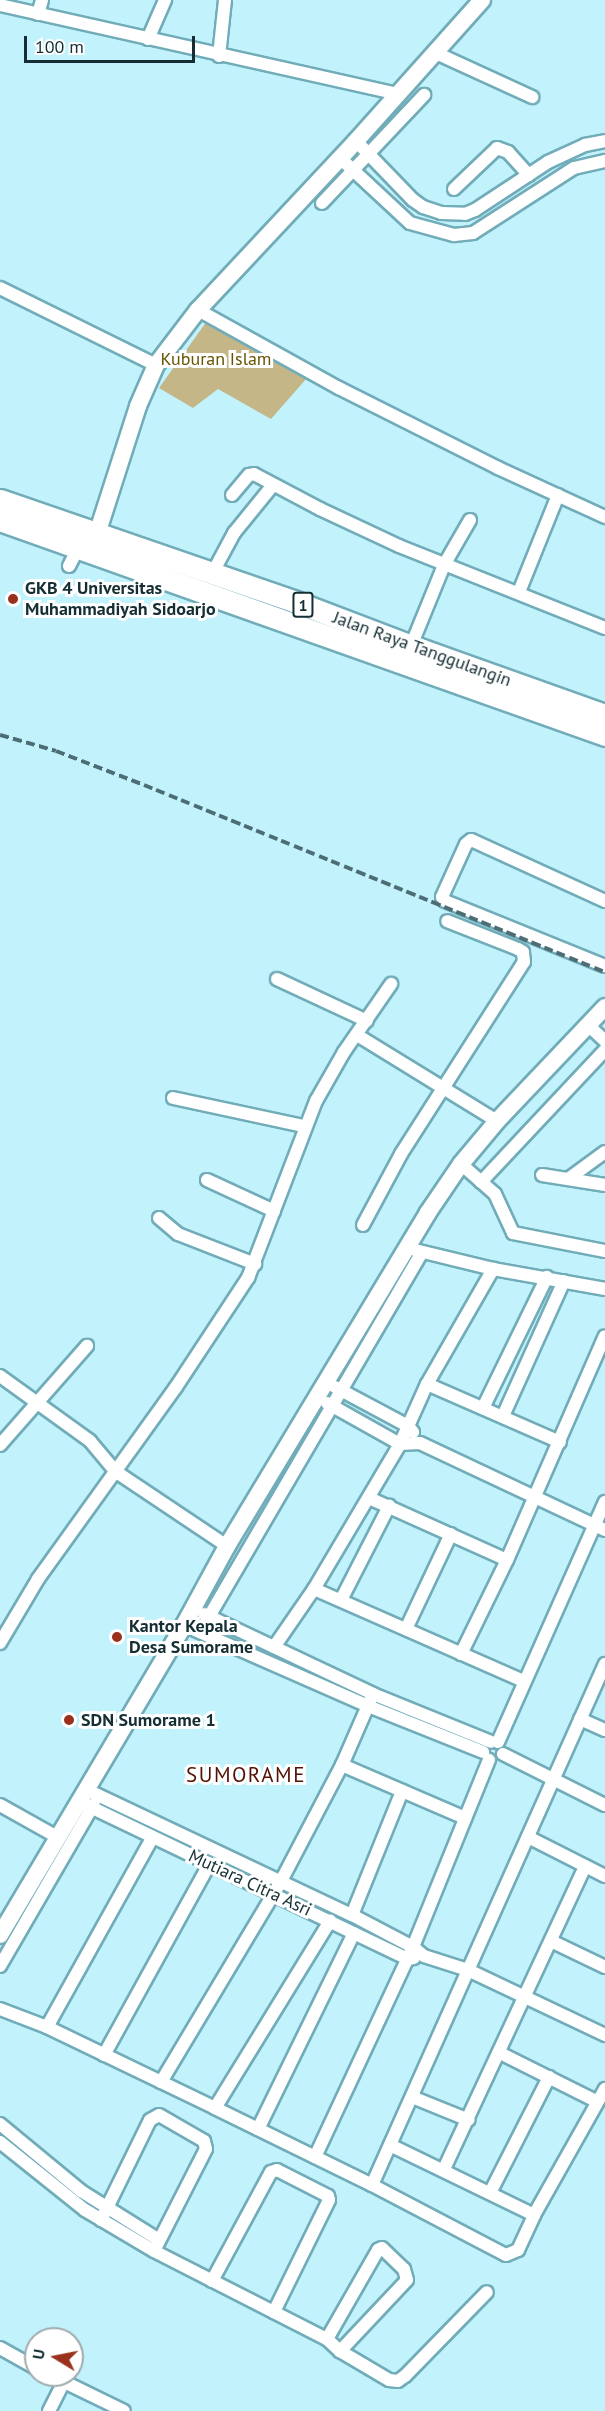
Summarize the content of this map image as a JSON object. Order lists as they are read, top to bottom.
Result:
{
  "streets": {
    "highway": ["1", "Jalan Raya Tanggulangin"],
    "street": ["Mutiara Citra Asri"]
  },
  "districts": ["SUMORAME"],
  "parks": ["Kuburan Islam"],
  "places": ["GKB 4 Universitas Muhammadiyah Sidoarjo", "Kantor Kepala Desa Sumorame", "SDN Sumorame 1"],
  "scale_bar": "100 m",
  "north": "left"
}
